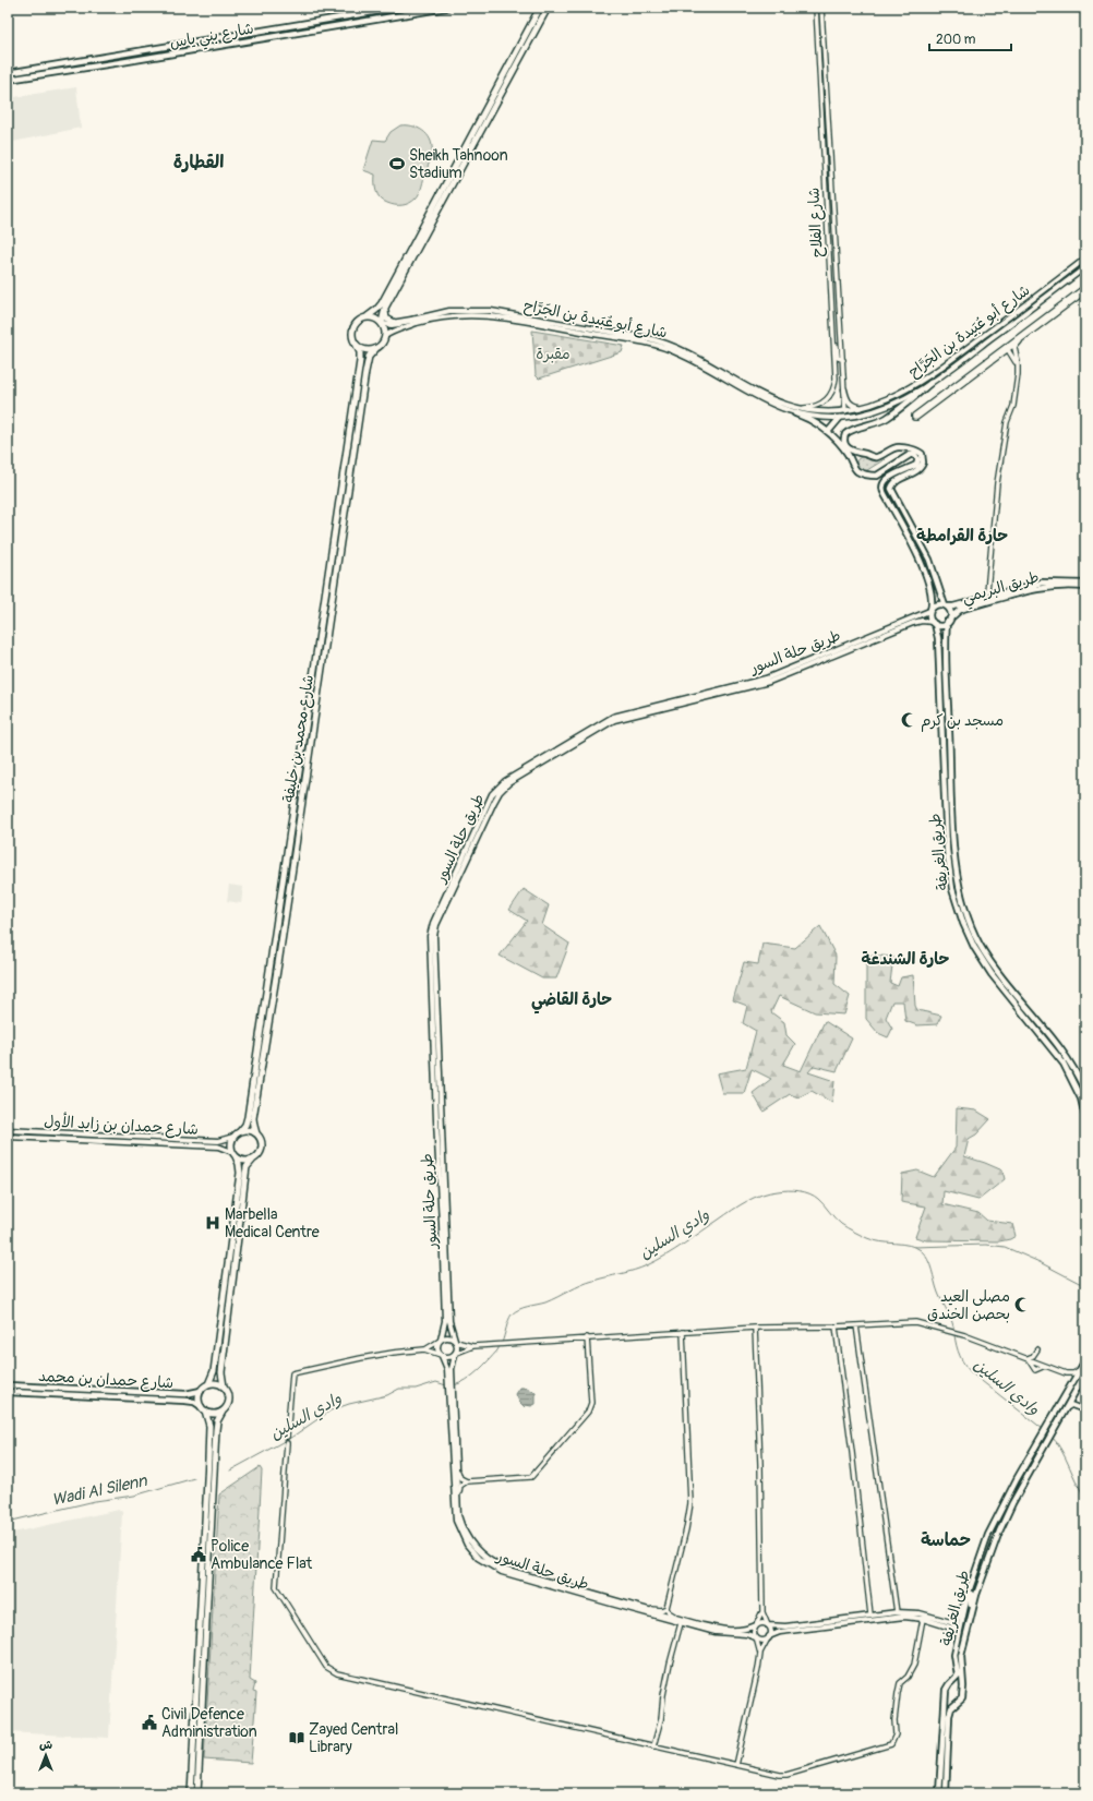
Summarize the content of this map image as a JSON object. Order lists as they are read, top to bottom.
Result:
{
  "streets": {
    "highway": ["شارع محمد بن خليفة"],
    "main road": [
      "شارع بني ياس",
      "شارع أبو عُبَيدة بن الجَرَّاح",
      "طريق البريمي",
      "طريق حلة السور",
      "طريق الغريفة",
      "شارع حمدان بن زايد الأول",
      "شارع حمدان بن محمد"
    ],
    "street": ["شارع الفلاح"]
  },
  "crossings": [
    ["شارع الفلاح", "شارع أبو عُبَيدة بن الجَرَّاح"],
    ["شارع أبو عُبَيدة بن الجَرَّاح", "شارع محمد بن خليفة"],
    ["طريق البريمي", "طريق حلة السور"],
    ["طريق البريمي", "طريق الغريفة"],
    ["طريق حلة السور", "طريق الغريفة"],
    ["شارع محمد بن خليفة", "شارع حمدان بن زايد الأول"]
  ],
  "districts": [
    "القطارة",
    "حارة القرامطة",
    "حارة الشندغة",
    "حارة القاضي",
    "حماسة"
  ],
  "water": ["وادي السلين", "Wadi Al Silenn"],
  "parks": ["مقبرة"],
  "places": {
    "sports": ["Sheikh Tahnoon Stadium"],
    "mosque": ["مسجد بن كرم", "مصلى العيد بحصن الخندق"],
    "hospital": ["Marbella Medical Centre"],
    "public building": ["Police Ambulance Flat", "Civil Defence Administration"],
    "library": ["Zayed Central Library"]
  },
  "scale_bar": "200 m",
  "north": "top"
}
